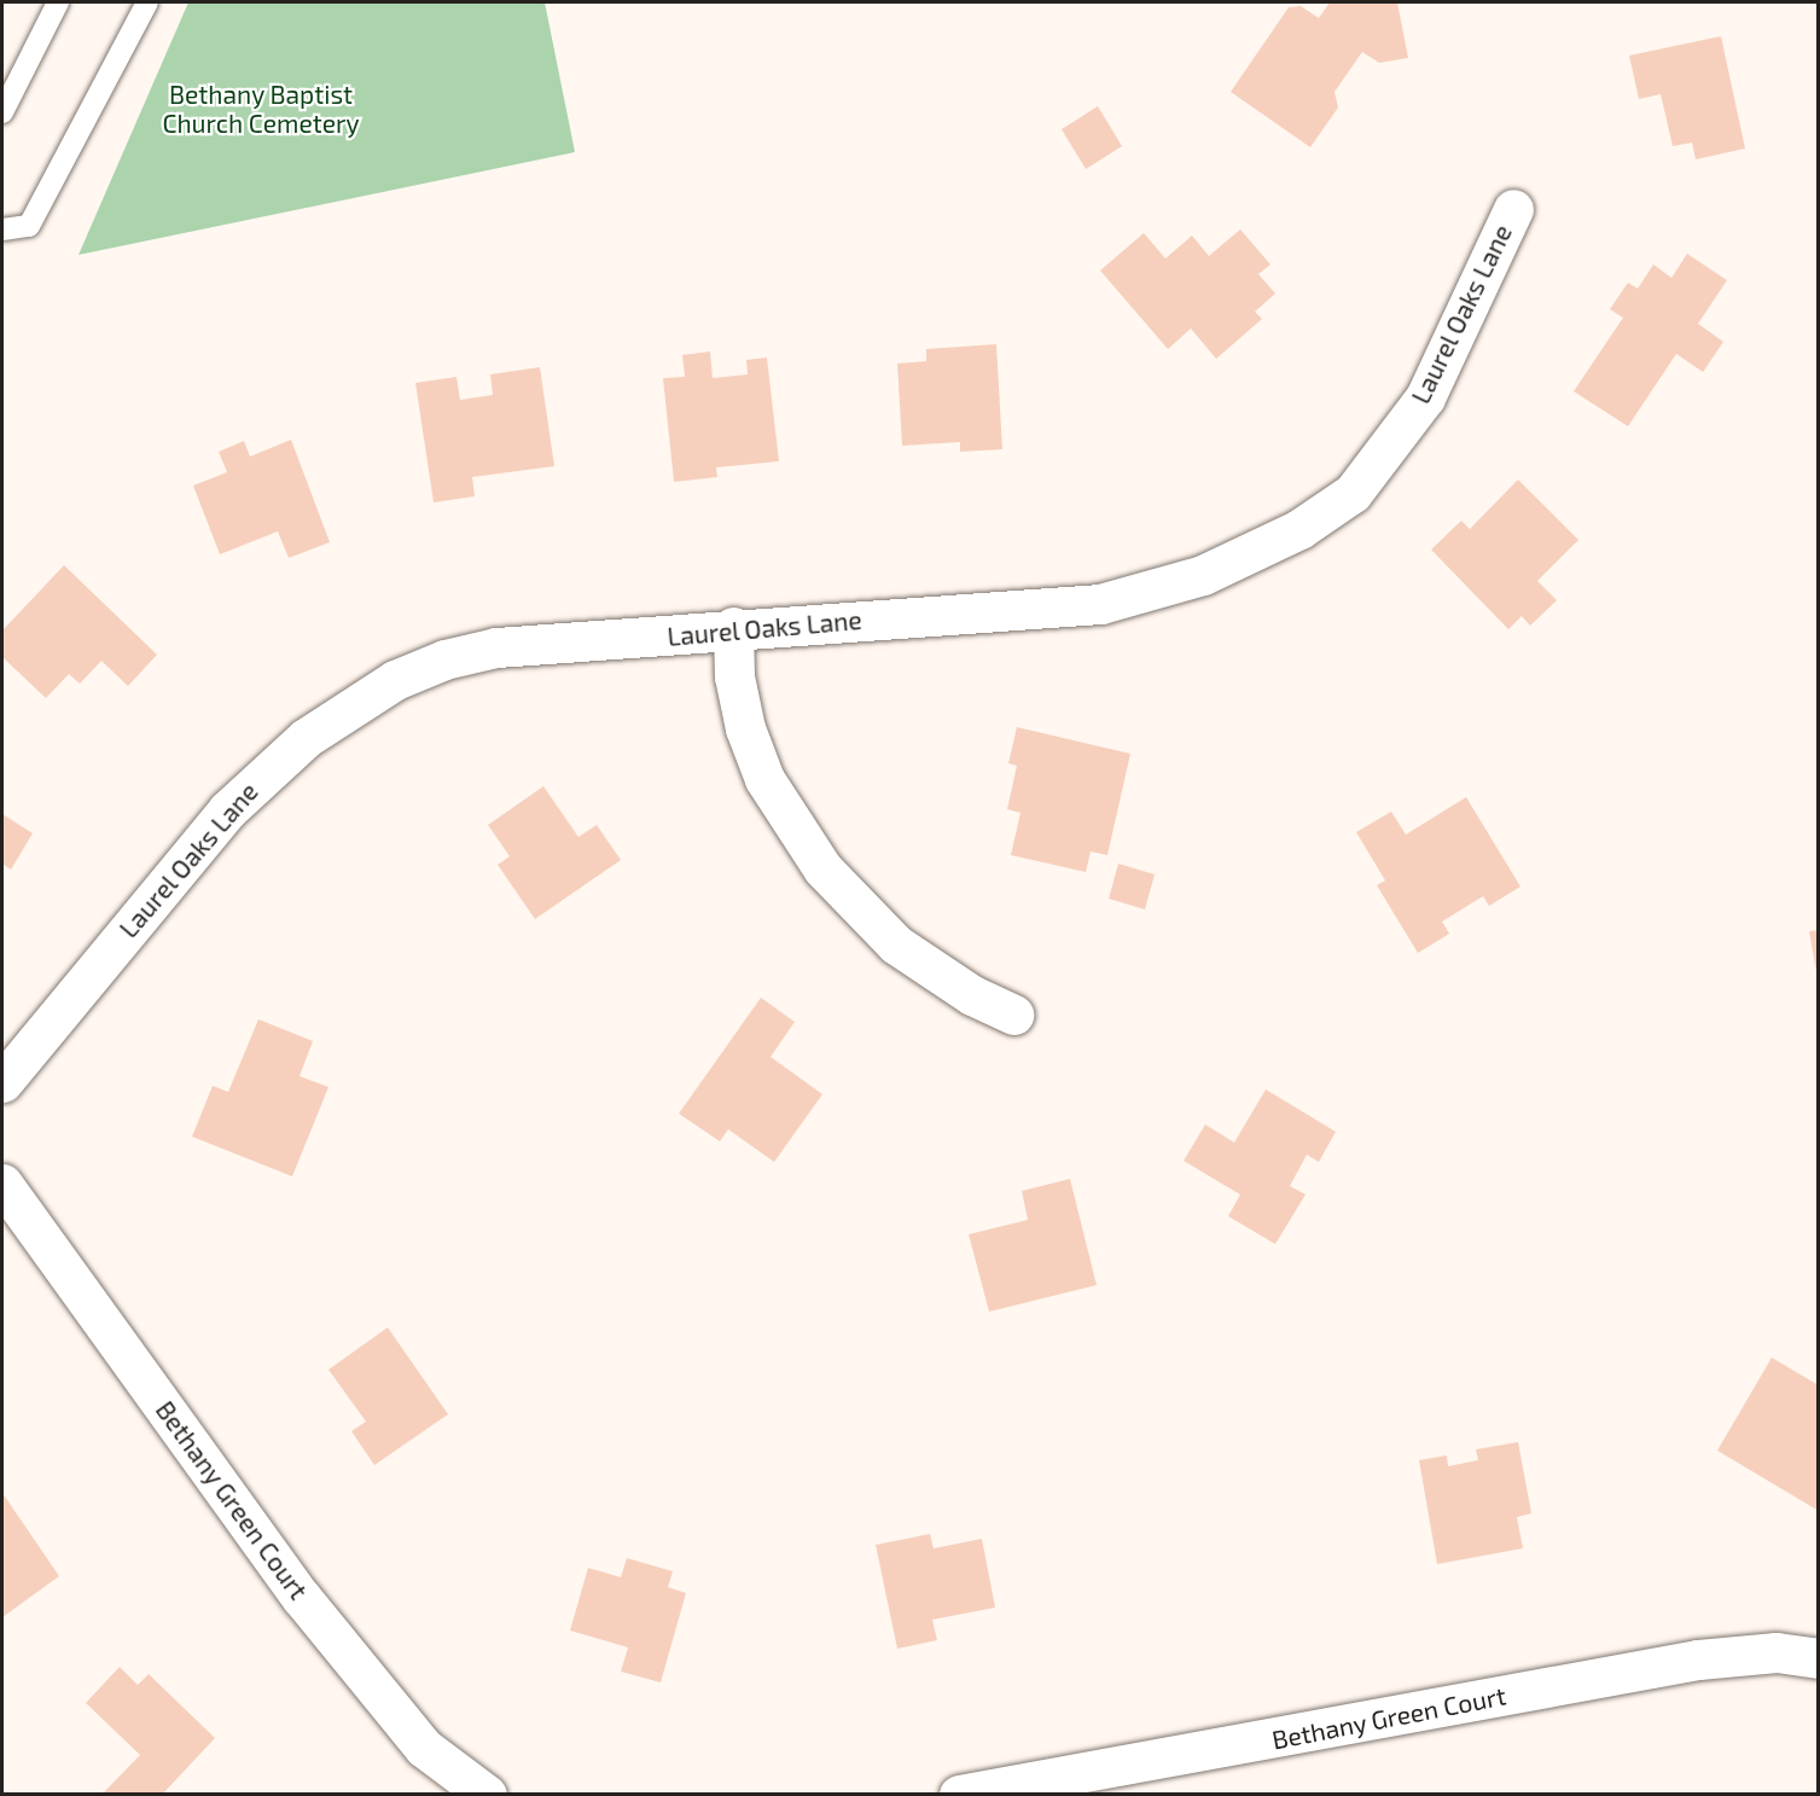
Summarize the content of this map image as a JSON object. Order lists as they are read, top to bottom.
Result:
{
  "streets": {
    "street": ["Laurel Oaks Lane", "Bethany Green Court"]
  },
  "parks": ["Bethany Baptist Church Cemetery"]
}
